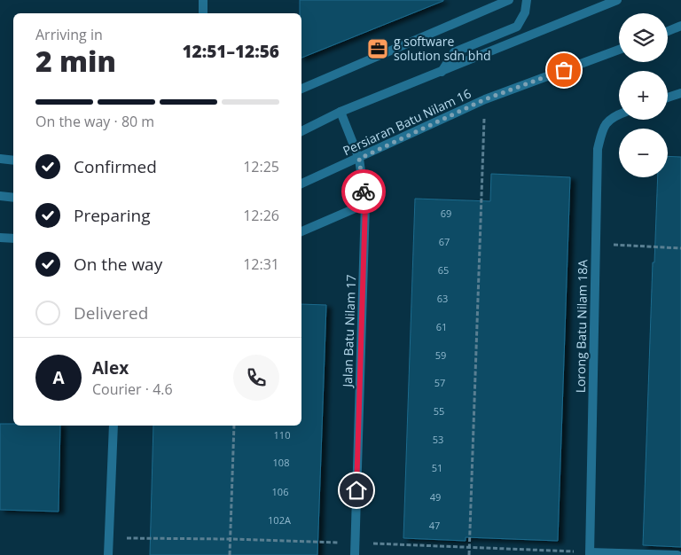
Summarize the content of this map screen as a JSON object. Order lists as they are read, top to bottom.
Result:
{
  "streets": {
    "street": ["Persiaran Batu Nilam 16", "Lorong Batu Nilam 18A", "Jalan Batu Nilam 17"]
  },
  "crossings": [
    ["Persiaran Batu Nilam 16", "Jalan Batu Nilam 17"]
  ],
  "places": {
    "office": ["g software solution sdn bhd"]
  },
  "house_numbers": [
    "69",
    "67",
    "65",
    "63",
    "61",
    "59",
    "57",
    "55",
    "110",
    "53",
    "108",
    "51",
    "106",
    "49",
    "102A",
    "47"
  ],
  "page": {
    "map_buttons": ["+", "−"],
    "heading": ["2 min", "Arriving in", "12:51–12:56"],
    "panel": ["Alex", "Courier · 4.6"],
    "bar": "On the way · 80 m",
    "list": [
      ["Confirmed", "12:25"],
      ["Preparing", "12:26"],
      ["On the way", "12:31"],
      "Delivered"
    ],
    "round": "A"
  }
}
